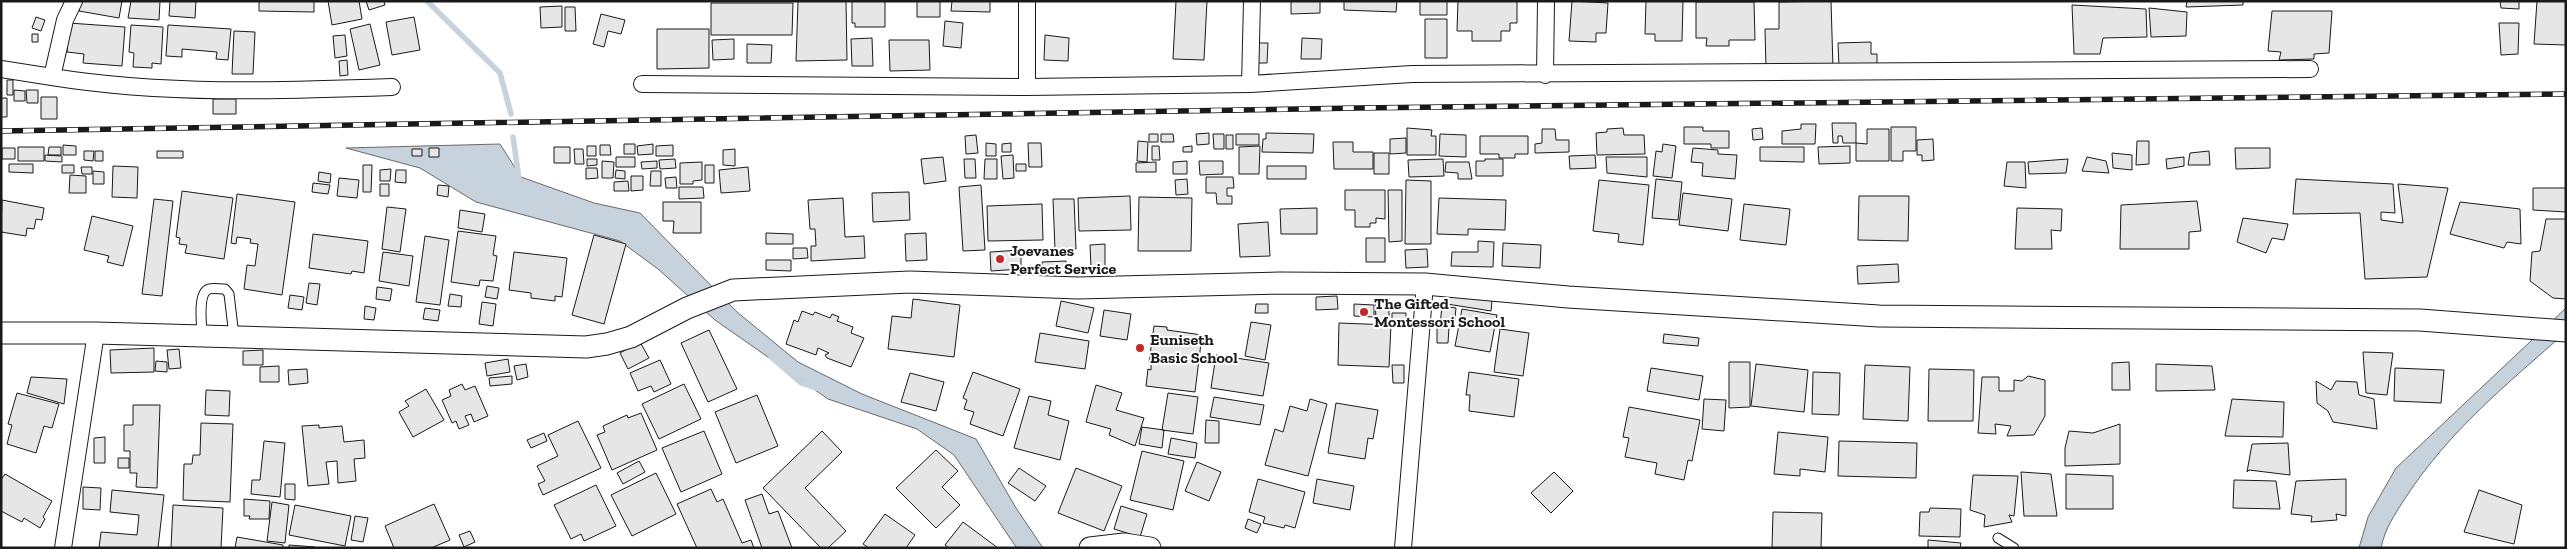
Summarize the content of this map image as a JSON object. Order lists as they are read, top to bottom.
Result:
{
  "places": ["Joevanes Perfect Service", "The Gifted Montessori School", "Euniseth Basic School"]
}
